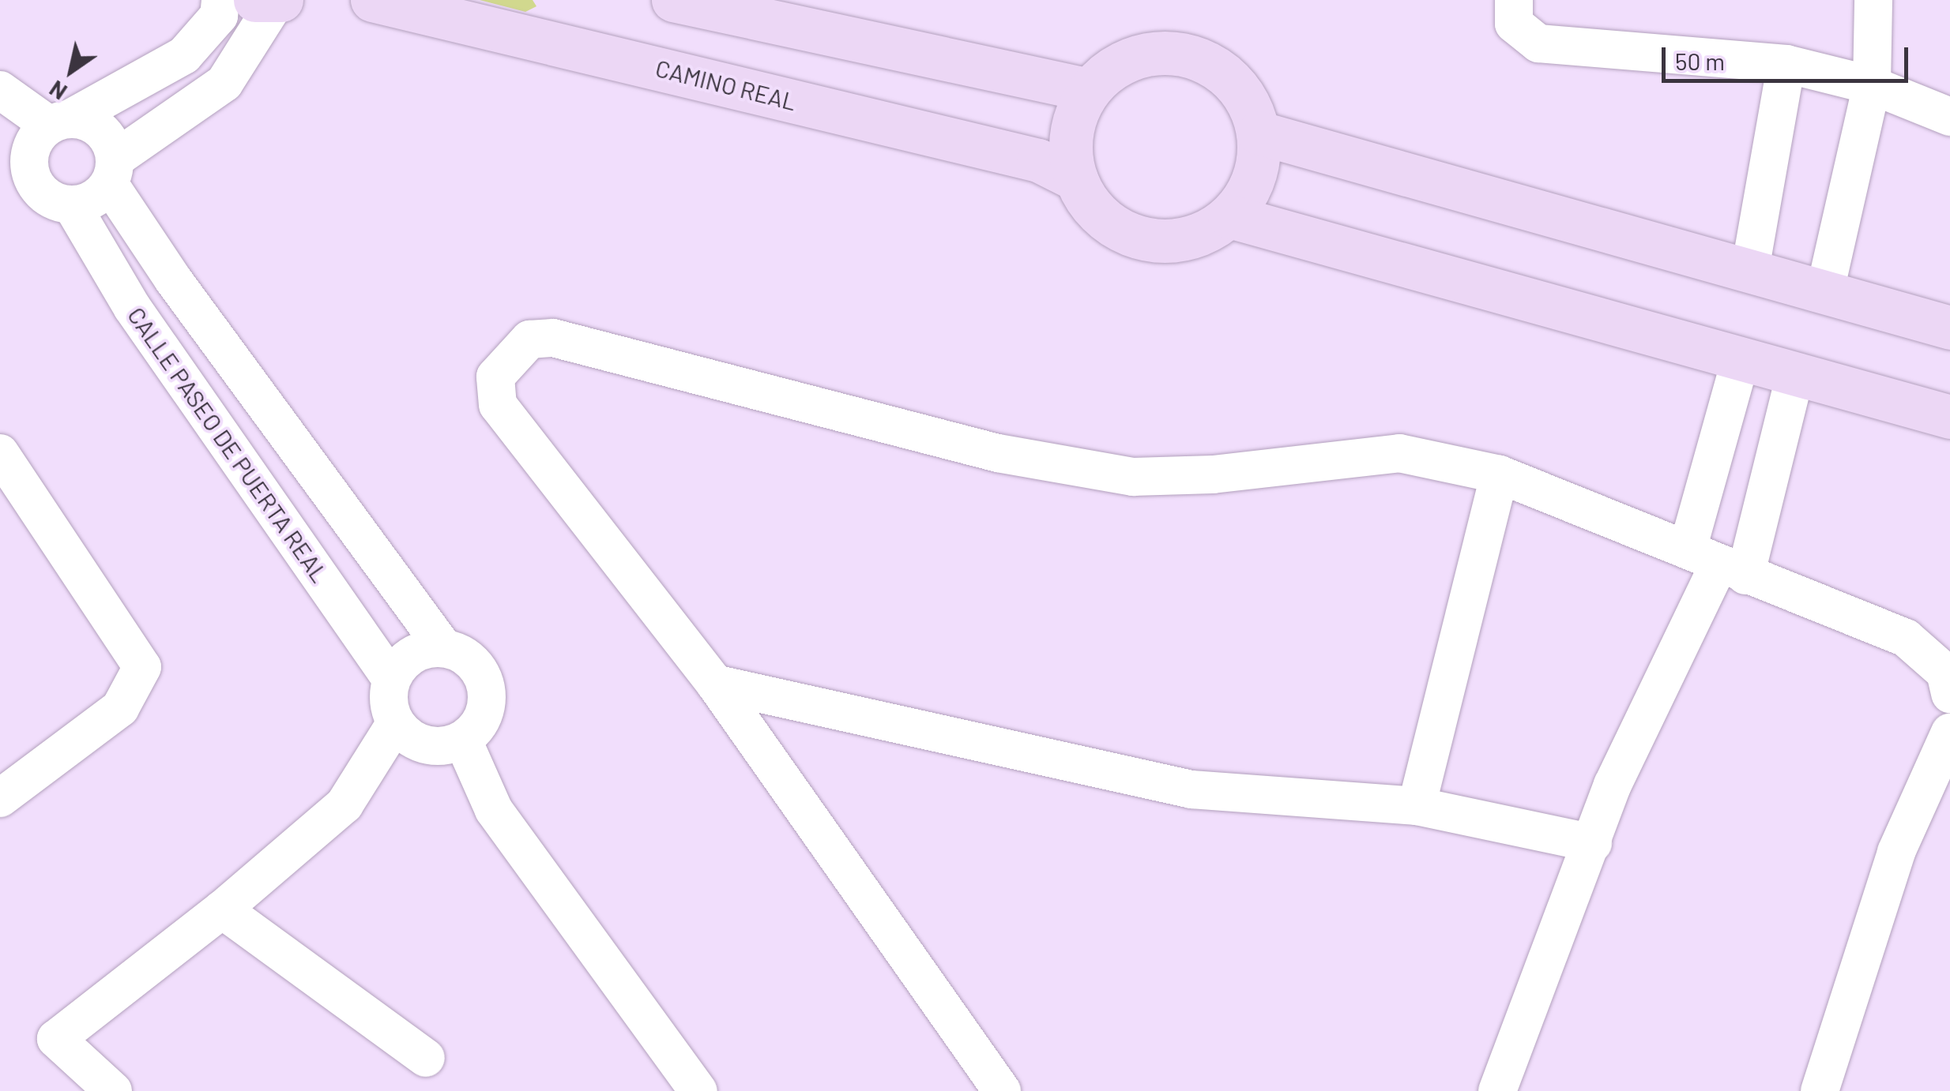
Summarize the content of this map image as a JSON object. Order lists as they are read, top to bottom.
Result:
{
  "streets": {
    "main road": ["CAMINO REAL"],
    "street": ["CALLE PASEO DE PUERTA REAL"]
  },
  "scale_bar": "50 m",
  "north": "bottom left"
}
